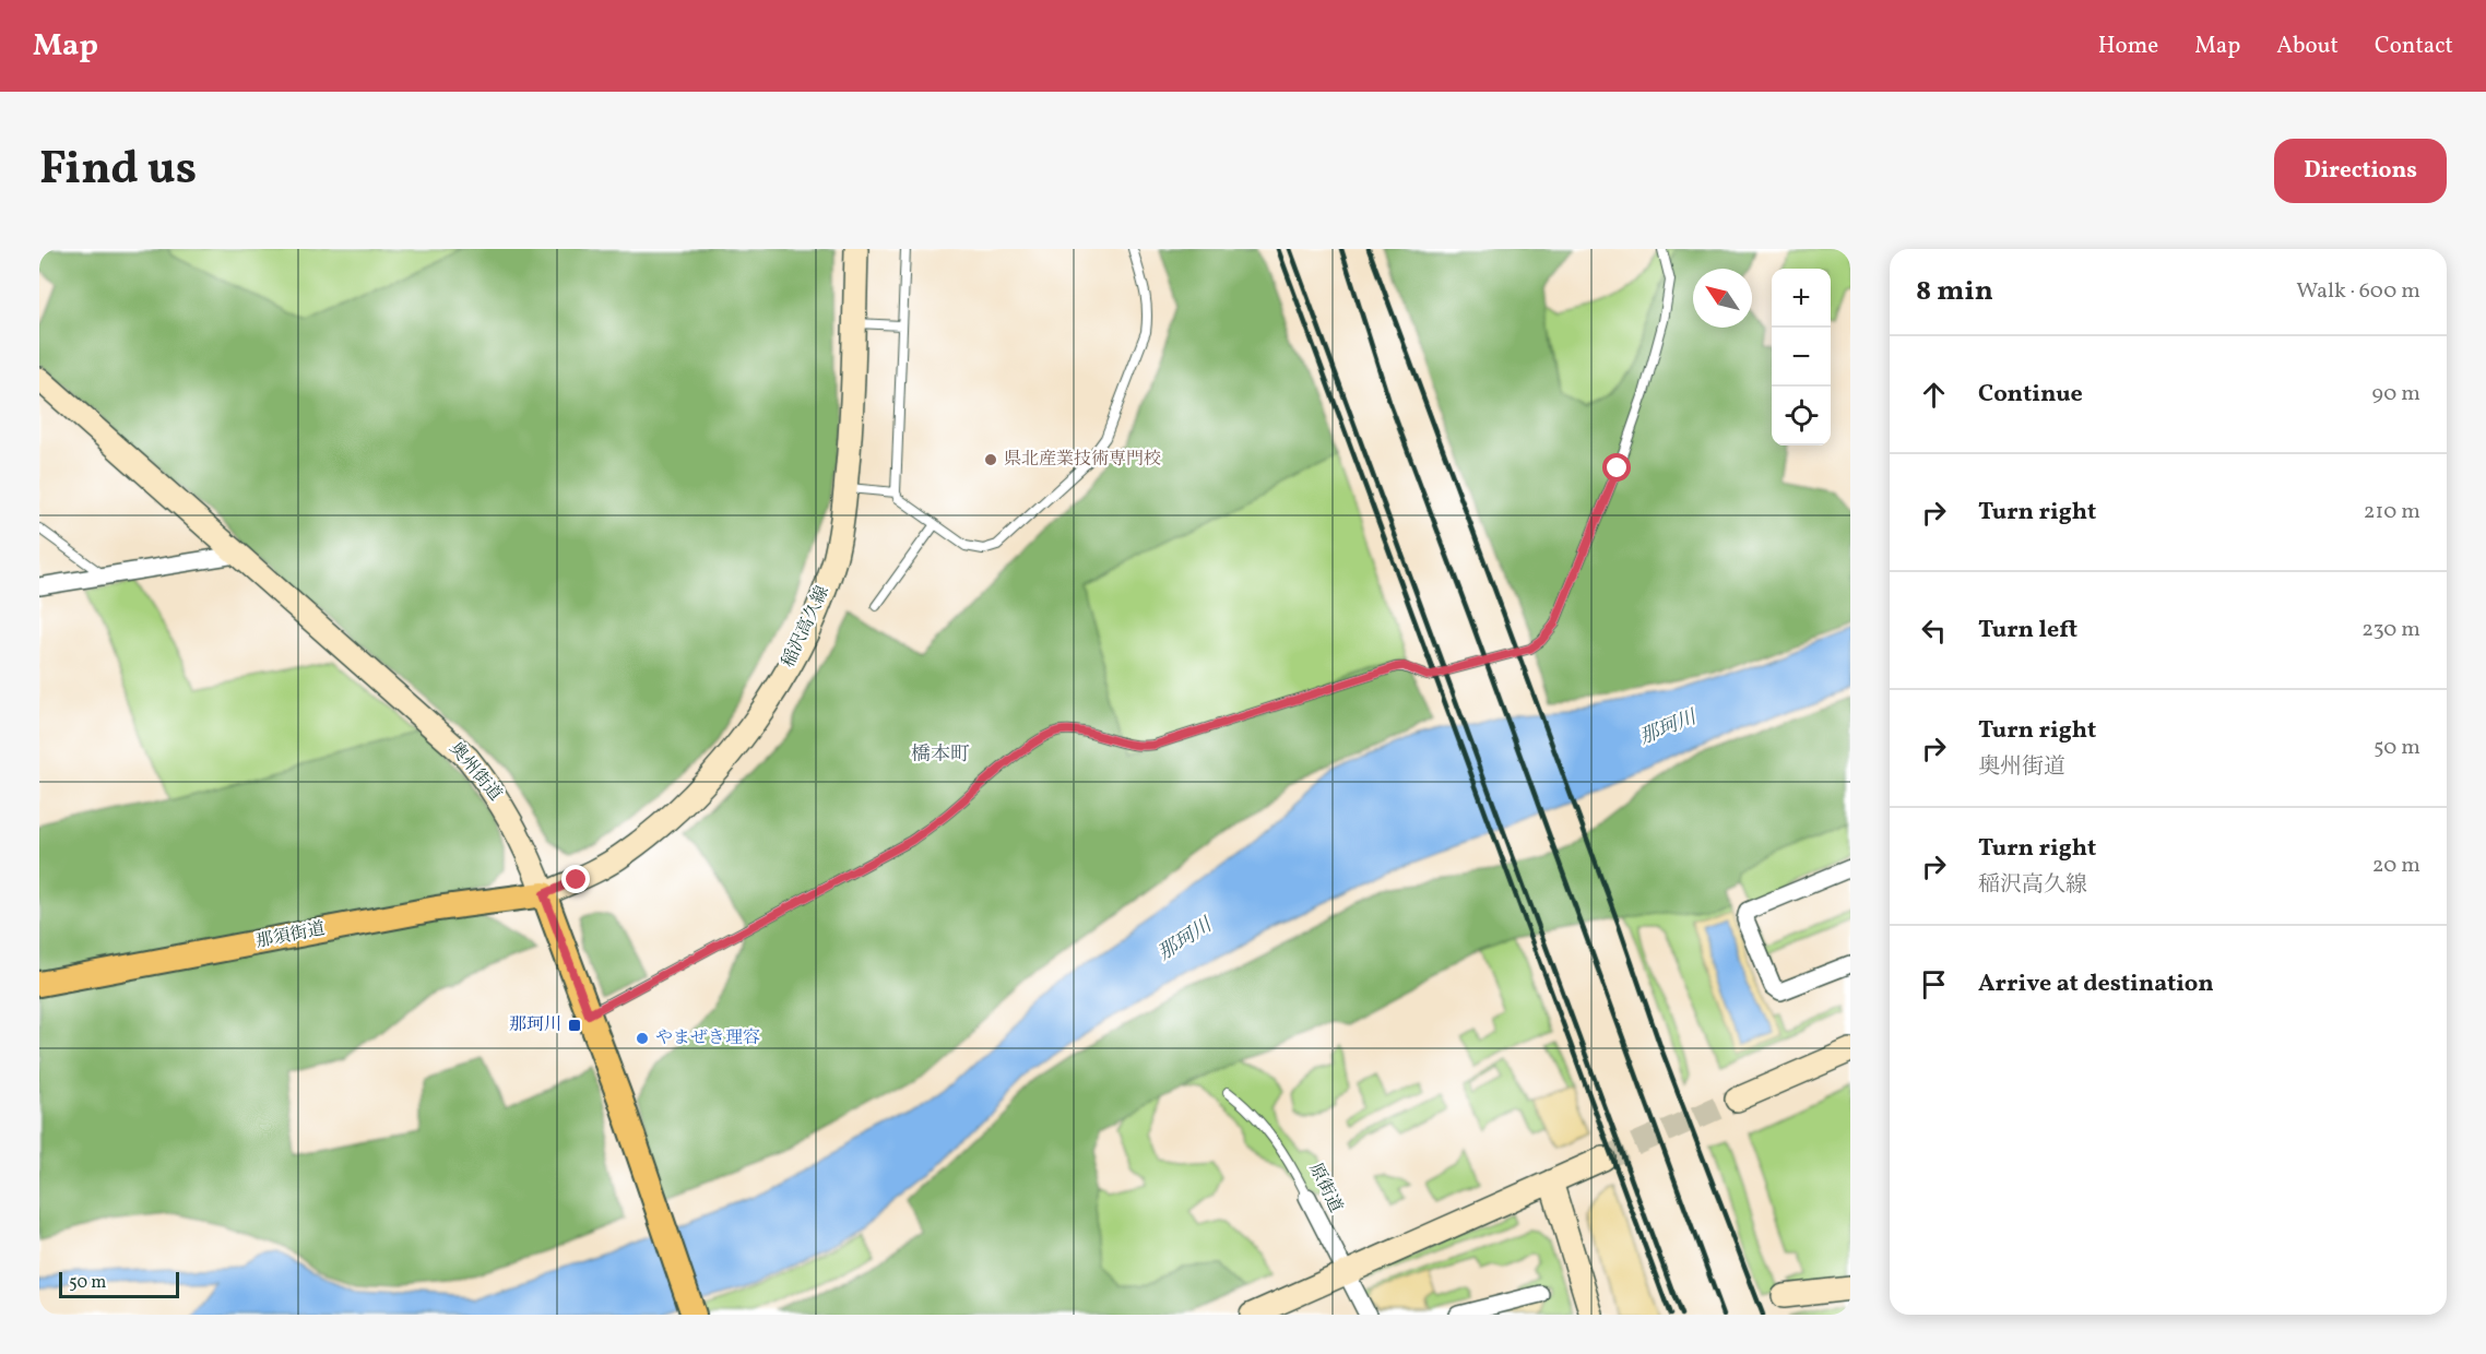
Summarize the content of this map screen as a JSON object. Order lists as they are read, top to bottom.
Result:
{
  "streets": {
    "main road": ["稲沢高久線", "奥州街道", "那須街道"],
    "street": ["原街道"]
  },
  "crossings": [
    ["稲沢高久線", "奥州街道"],
    ["稲沢高久線", "那須街道"],
    ["奥州街道", "那須街道"]
  ],
  "districts": ["橋本町"],
  "water": ["那珂川"],
  "places": {
    "other": ["県北産業技術専門校", "やまぜき理容"],
    "transit": ["那珂川"]
  },
  "scale_bar": "50 m",
  "north": "top left",
  "page": {
    "header": "Map",
    "nav": [
      "Home",
      "Map",
      "About",
      "Contact"
    ],
    "title": "Find us",
    "buttons": "Directions",
    "heading": ["8 min", "Walk · 600 m"],
    "map_buttons": ["+", "−"],
    "list": [
      ["Continue", "90 m"],
      ["Turn right", "210 m"],
      ["Turn left", "230 m"],
      ["Turn right", "奥州街道", "50 m"],
      ["Turn right", "稲沢高久線", "20 m"],
      "Arrive at destination"
    ],
    "scale": "50 m"
  }
}
